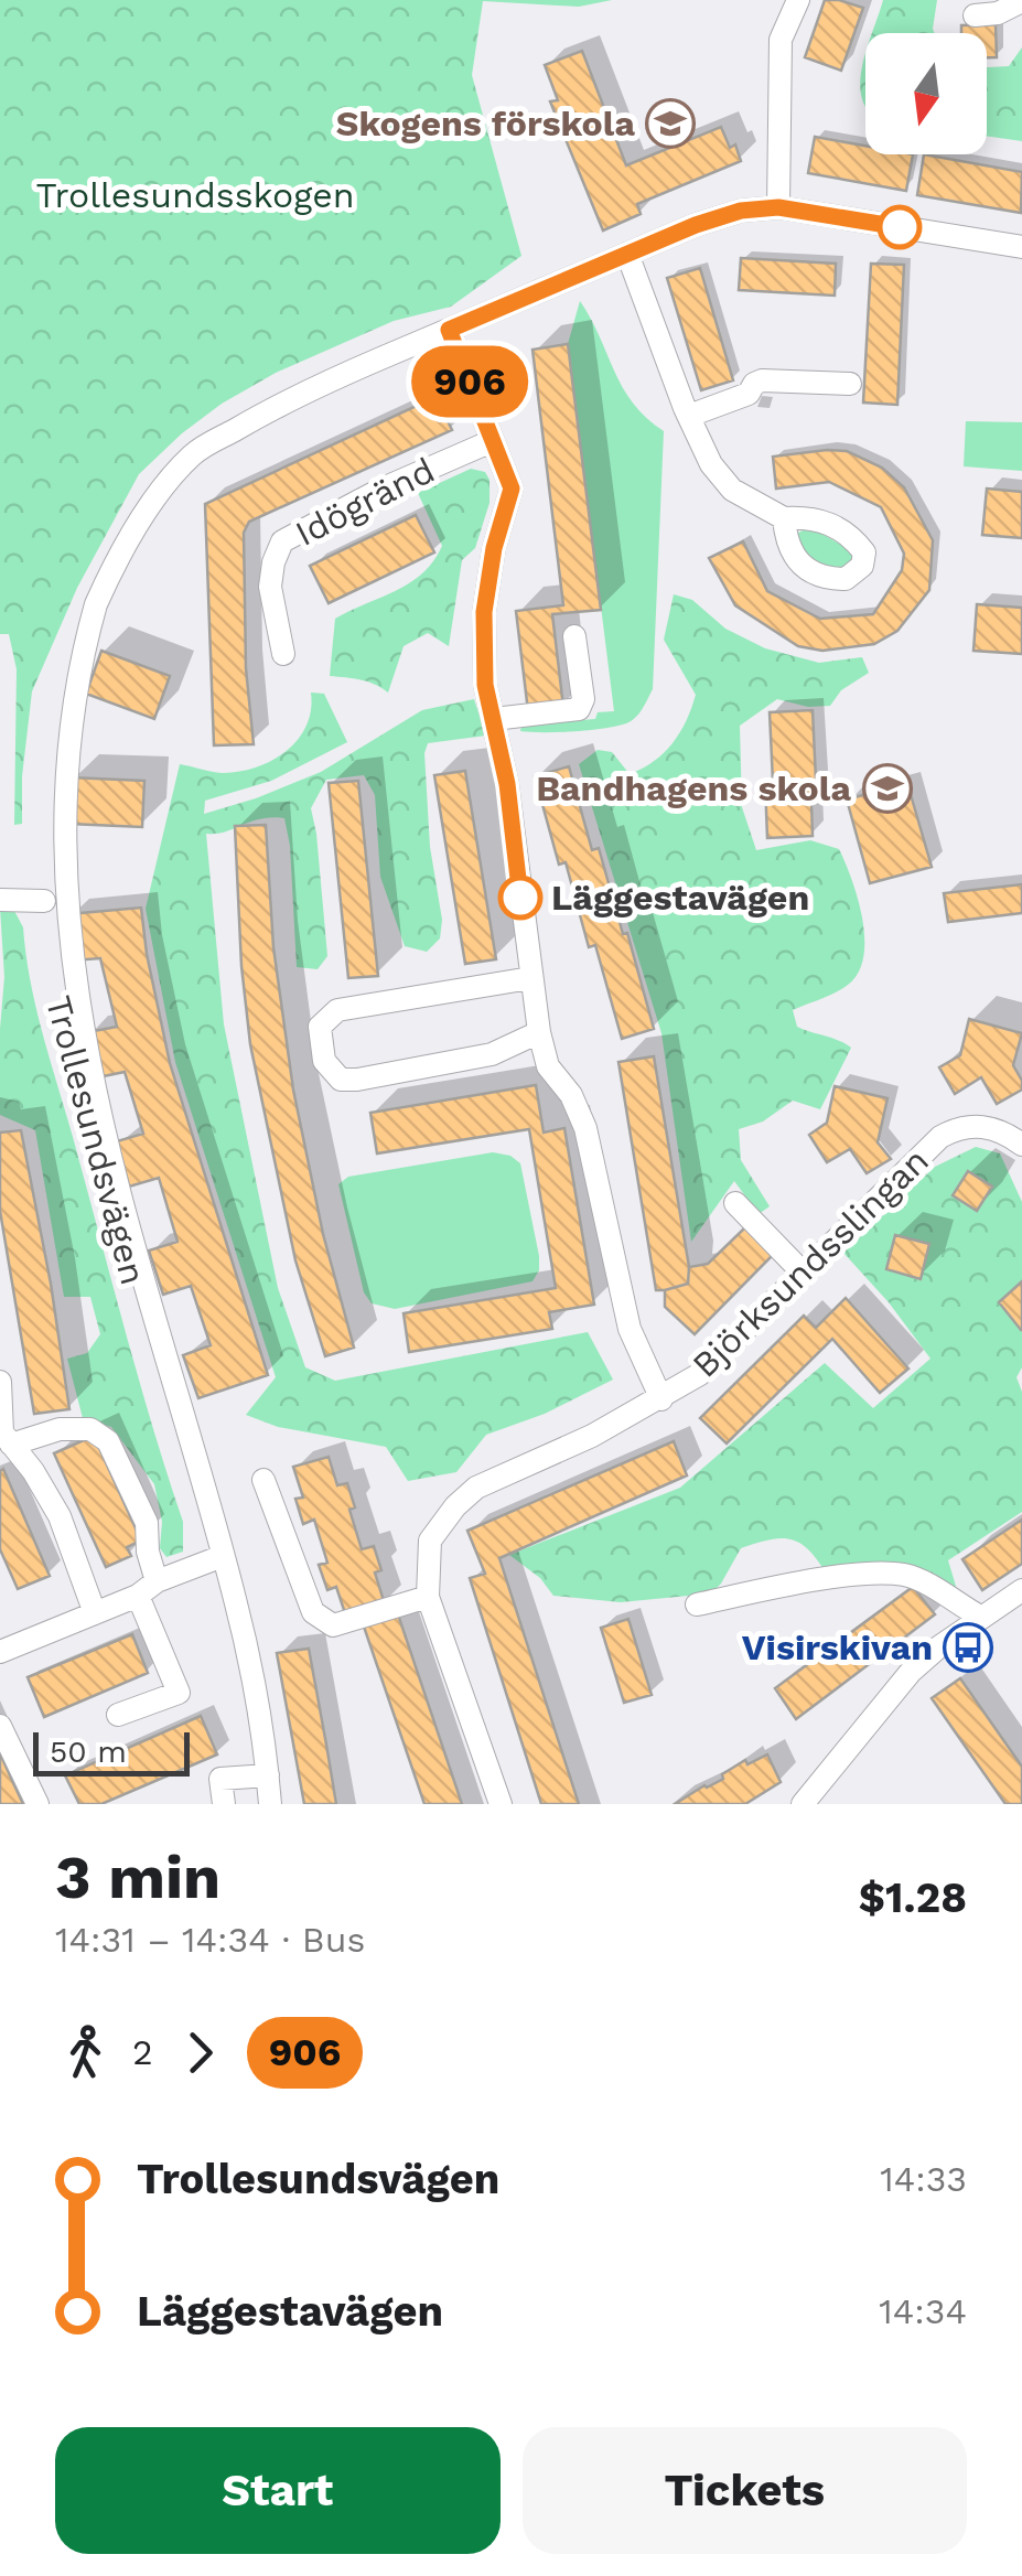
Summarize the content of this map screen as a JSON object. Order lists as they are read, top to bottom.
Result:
{
  "streets": {
    "street": ["Idögränd", "Trollesundsvägen", "Björksundsslingan"]
  },
  "parks": ["Trollesundsskogen"],
  "places": {
    "school or university": ["Skogens förskola", "Bandhagens skola"],
    "other": ["Läggestavägen"],
    "bus stop": ["Visirskivan"]
  },
  "lines": ["bus line 906"],
  "scale_bar": "50 m",
  "north": "bottom",
  "page": {
    "on_map": "906",
    "scale": "50 m",
    "heading": ["3 min", "14:31 – 14:34 · Bus", "$1.28"],
    "legs": ["2", "906"],
    "list": [
      {
        "name": "Trollesundsvägen",
        "value": "14:33"
      },
      {
        "name": "Läggestavägen",
        "value": "14:34"
      }
    ],
    "buttons": ["Start", "Tickets"]
  }
}
